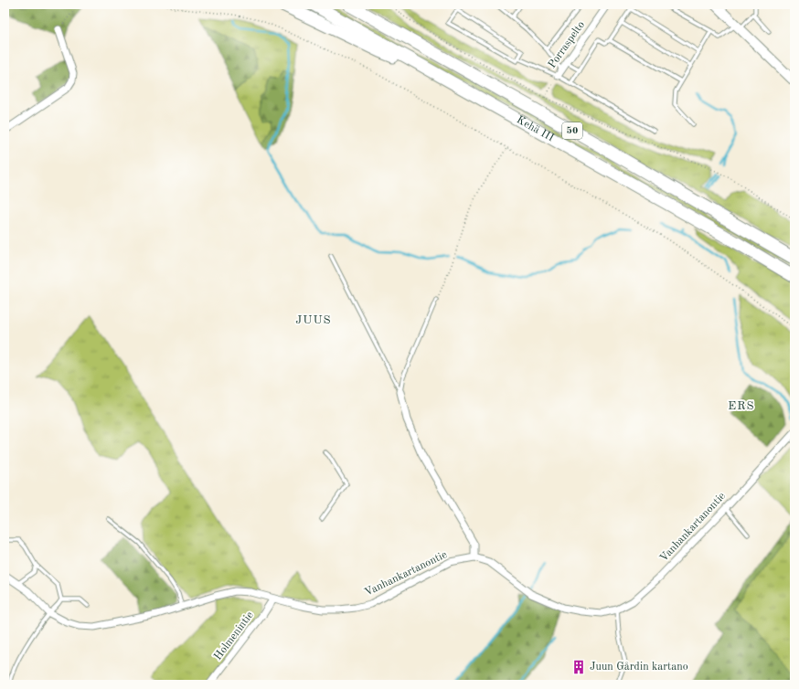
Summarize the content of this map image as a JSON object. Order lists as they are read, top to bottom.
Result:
{
  "streets": {
    "highway": ["Kehä III", "50"],
    "street": ["Porraspelto", "Vanhankartanontie", "Holmenintie"]
  },
  "crossings": [
    ["Vanhankartanontie", "Holmenintie"]
  ],
  "districts": ["JUUS", "ERS"],
  "places": {
    "building": ["Juun Gårdin kartano"]
  }
}
